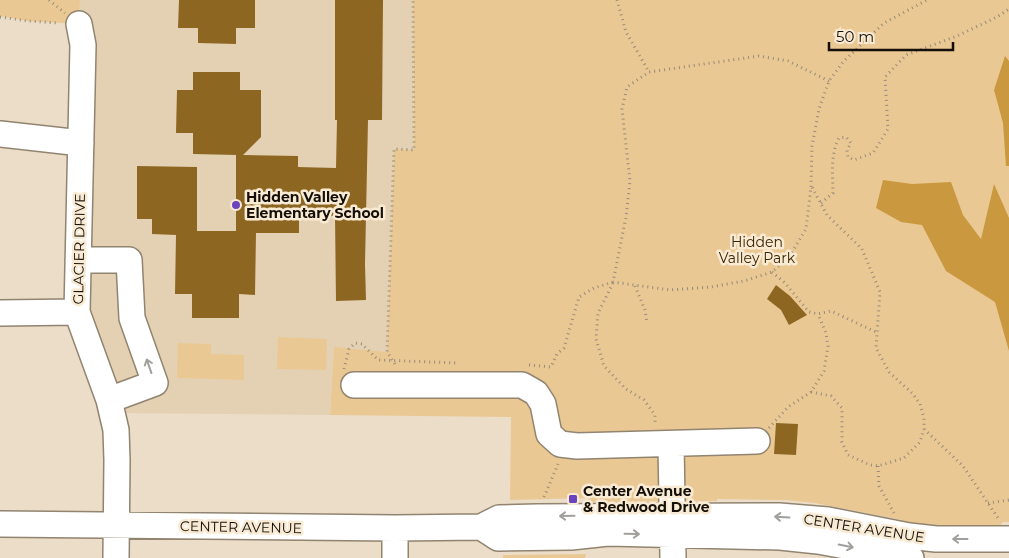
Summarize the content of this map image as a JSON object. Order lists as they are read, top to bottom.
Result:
{
  "streets": {
    "street": ["GLACIER DRIVE", "CENTER AVENUE"]
  },
  "crossings": [
    ["GLACIER DRIVE", "CENTER AVENUE"]
  ],
  "parks": ["Hidden Valley Park"],
  "places": {
    "other": ["Hidden Valley Elementary School"],
    "transit": ["Center Avenue & Redwood Drive"]
  },
  "scale_bar": "50 m"
}
